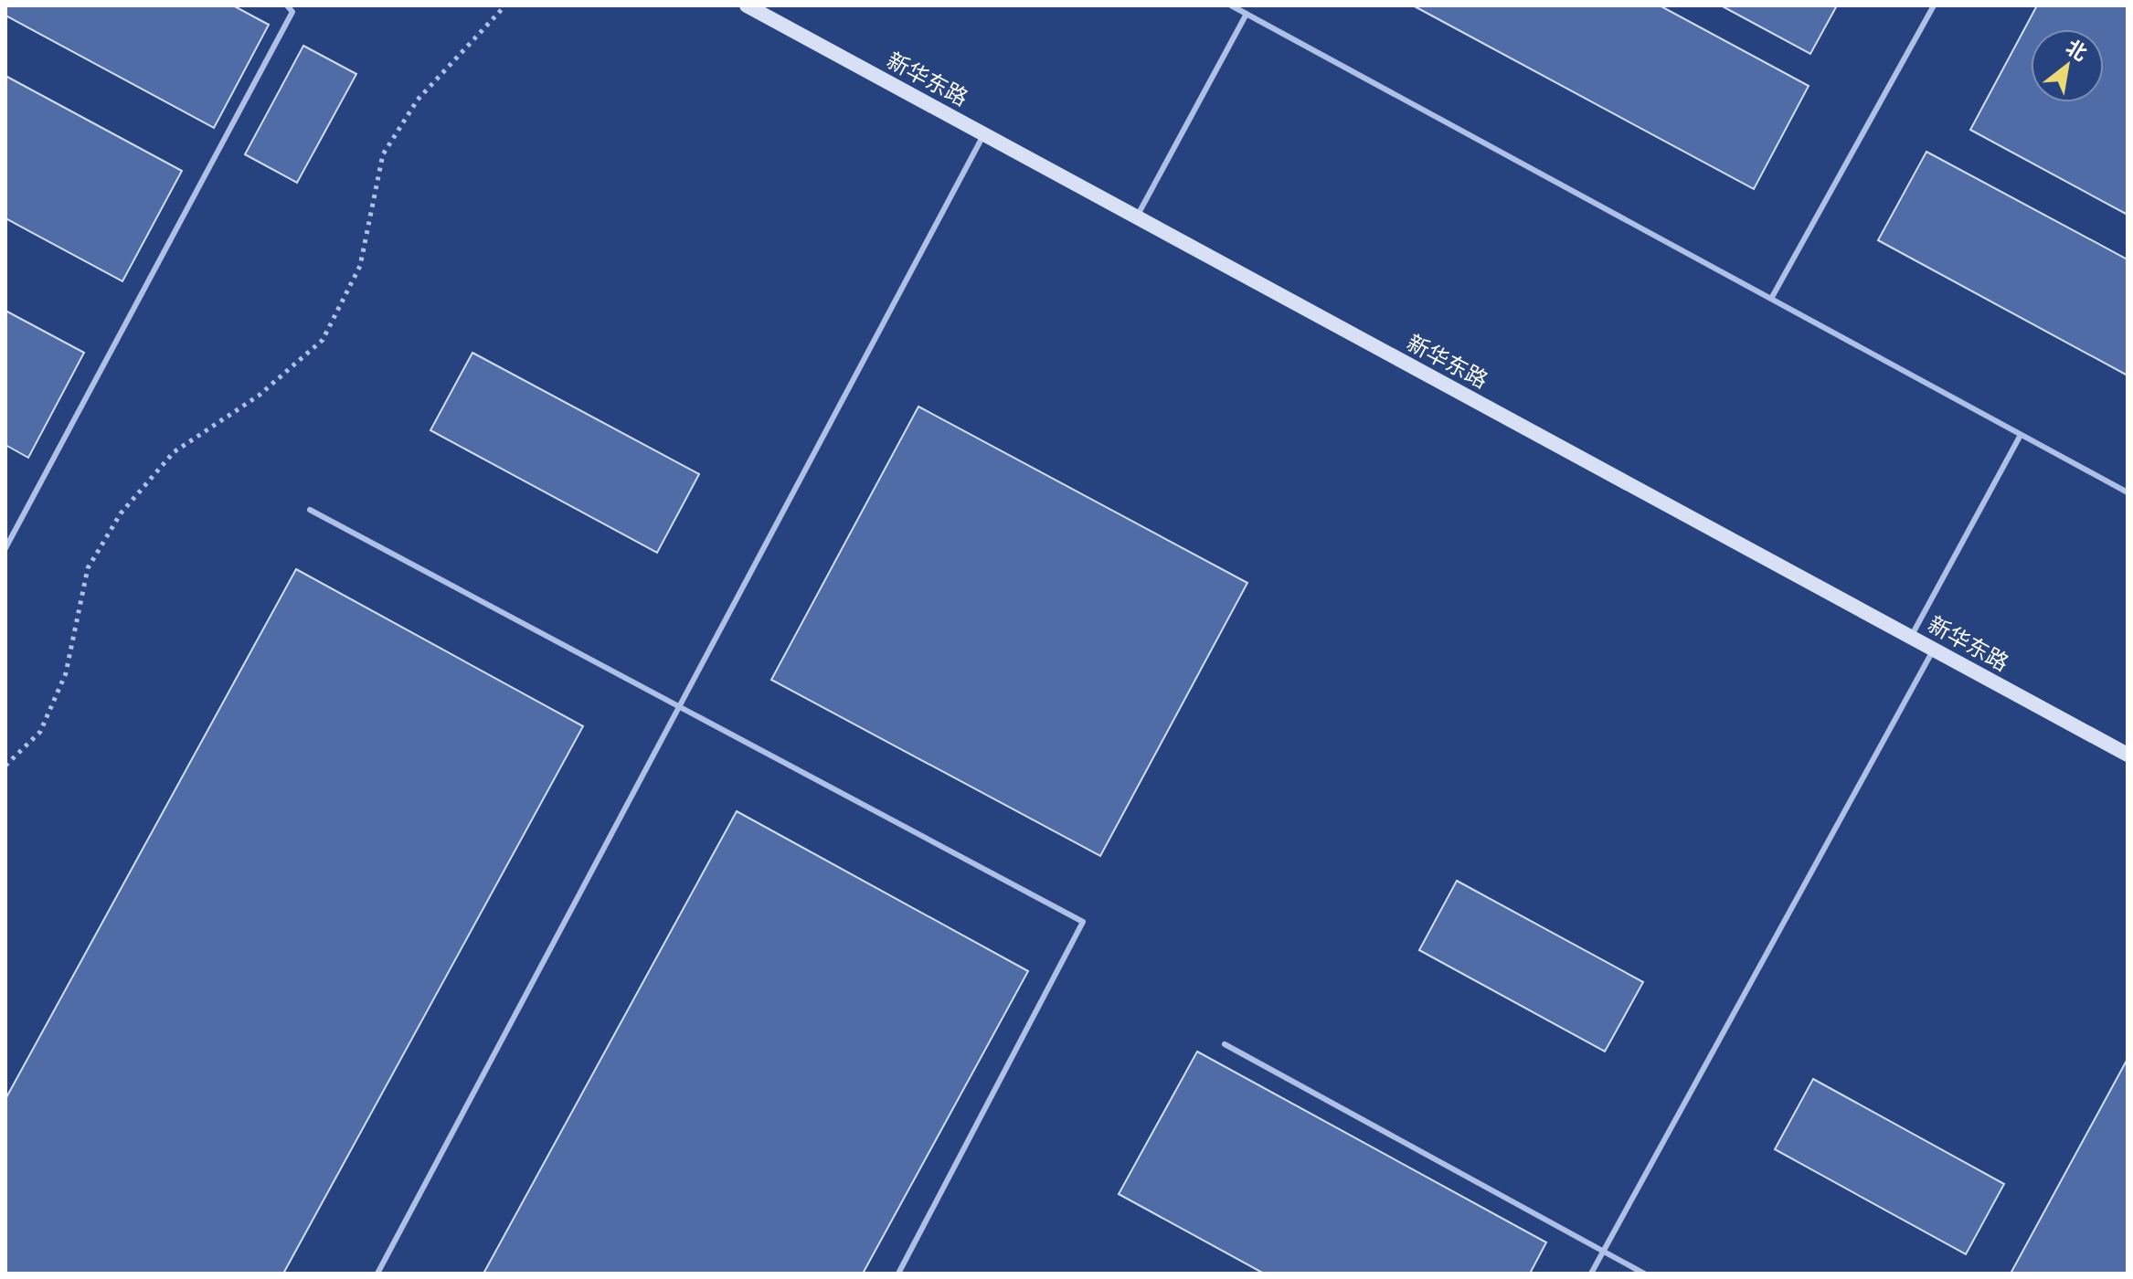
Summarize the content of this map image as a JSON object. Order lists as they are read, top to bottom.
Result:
{
  "streets": {
    "main road": ["新华东路"]
  },
  "north": "top right"
}
